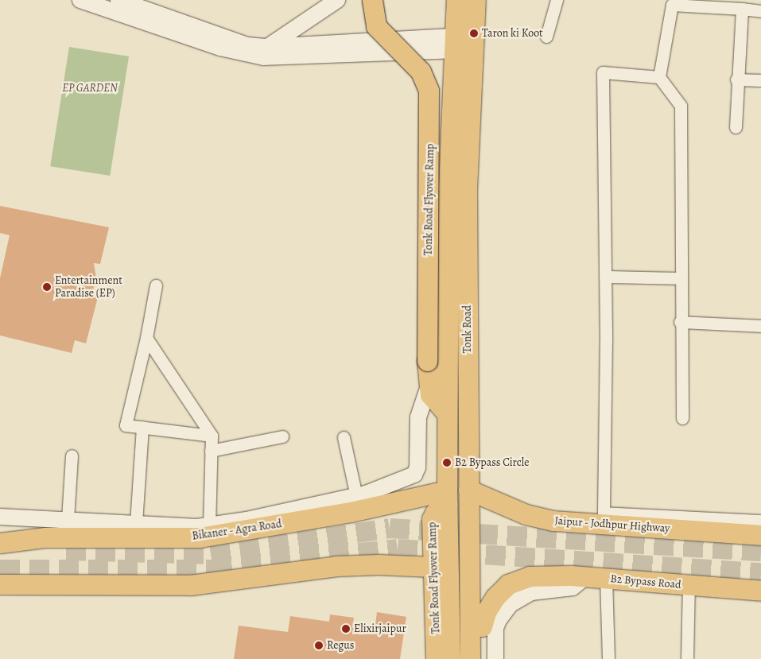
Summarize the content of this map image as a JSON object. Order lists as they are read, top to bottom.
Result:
{
  "streets": {
    "main road": [
      "Tonk Road Flyover Ramp",
      "Tonk Road",
      "Jaipur - Jodhpur Highway",
      "Bikaner - Agra Road",
      "B2 Bypass Road"
    ]
  },
  "crossings": [
    ["Tonk Road Flyover Ramp", "Tonk Road"],
    ["Tonk Road Flyover Ramp", "Bikaner - Agra Road"],
    ["Tonk Road", "Jaipur - Jodhpur Highway"],
    ["Tonk Road", "Bikaner - Agra Road"]
  ],
  "parks": ["EP GARDEN"],
  "places": [
    "Taron ki Koot",
    "Entertainment Paradise (EP)",
    "B2 Bypass Circle",
    "Elixirjaipur",
    "Regus"
  ]
}
